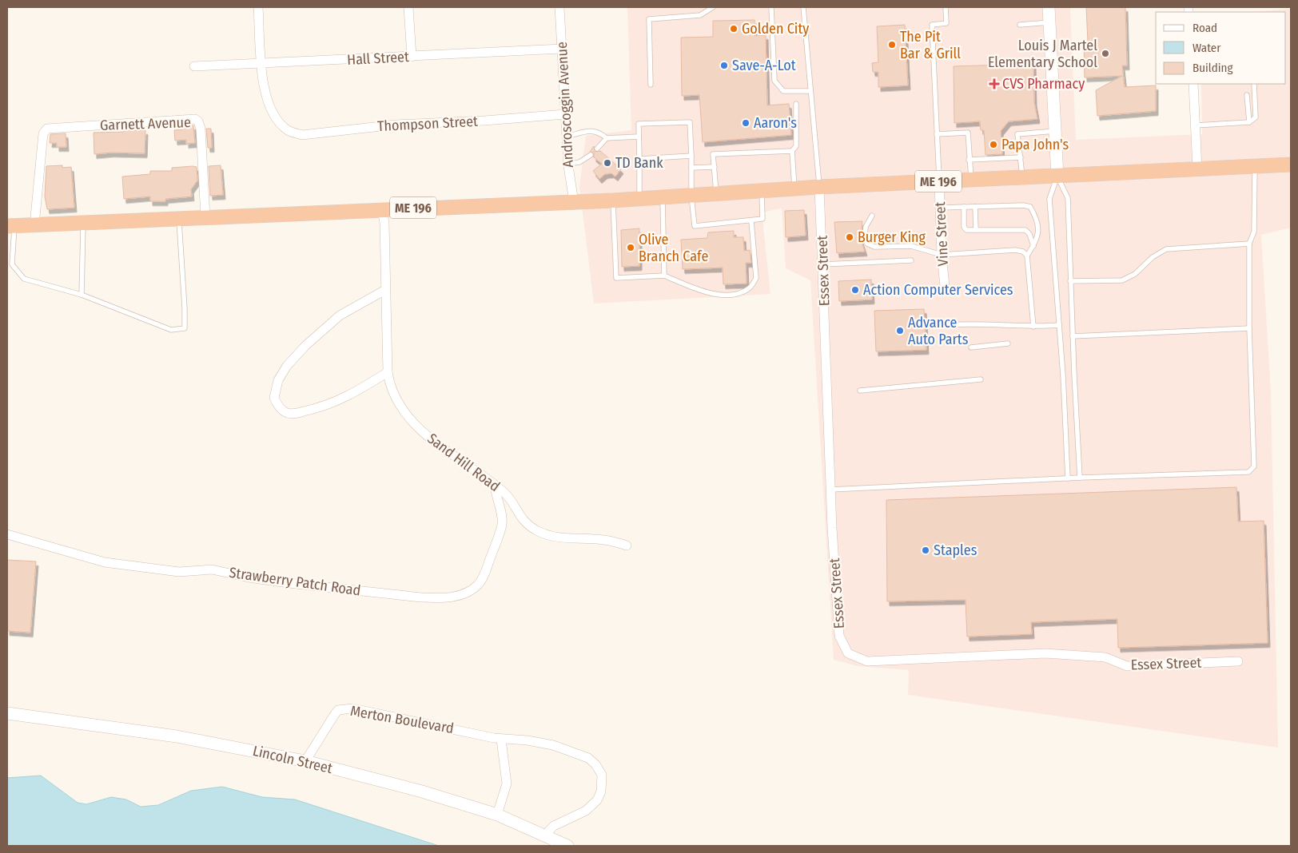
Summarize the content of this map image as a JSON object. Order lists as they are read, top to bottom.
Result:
{
  "streets": {
    "highway": ["ME 196"],
    "main road": ["Lincoln Street"],
    "street": [
      "Hall Street",
      "Androscoggin Avenue",
      "Garnett Avenue",
      "Thompson Street",
      "Vine Street",
      "Essex Street",
      "Sand Hill Road",
      "Strawberry Patch Road",
      "Merton Boulevard"
    ]
  },
  "crossings": [
    ["Hall Street", "Androscoggin Avenue"],
    ["Hall Street", "Thompson Street"],
    ["Androscoggin Avenue", "Thompson Street"],
    ["Androscoggin Avenue", "ME 196"],
    ["Garnett Avenue", "ME 196"],
    ["ME 196", "Vine Street"],
    ["ME 196", "Essex Street"],
    ["ME 196", "Sand Hill Road"],
    ["Sand Hill Road", "Strawberry Patch Road"],
    ["Merton Boulevard", "Lincoln Street"]
  ],
  "places": {
    "other": [
      "Golden City",
      "The Pit Bar & Grill",
      "Louis J Martel Elementary School",
      "Save-A-Lot",
      "Aaron's",
      "Papa John's",
      "TD Bank",
      "Burger King",
      "Olive Branch Cafe",
      "Action Computer Services",
      "Advance Auto Parts",
      "Staples"
    ],
    "health": ["CVS Pharmacy"]
  },
  "legend": ["Road", "Water", "Building"]
}
